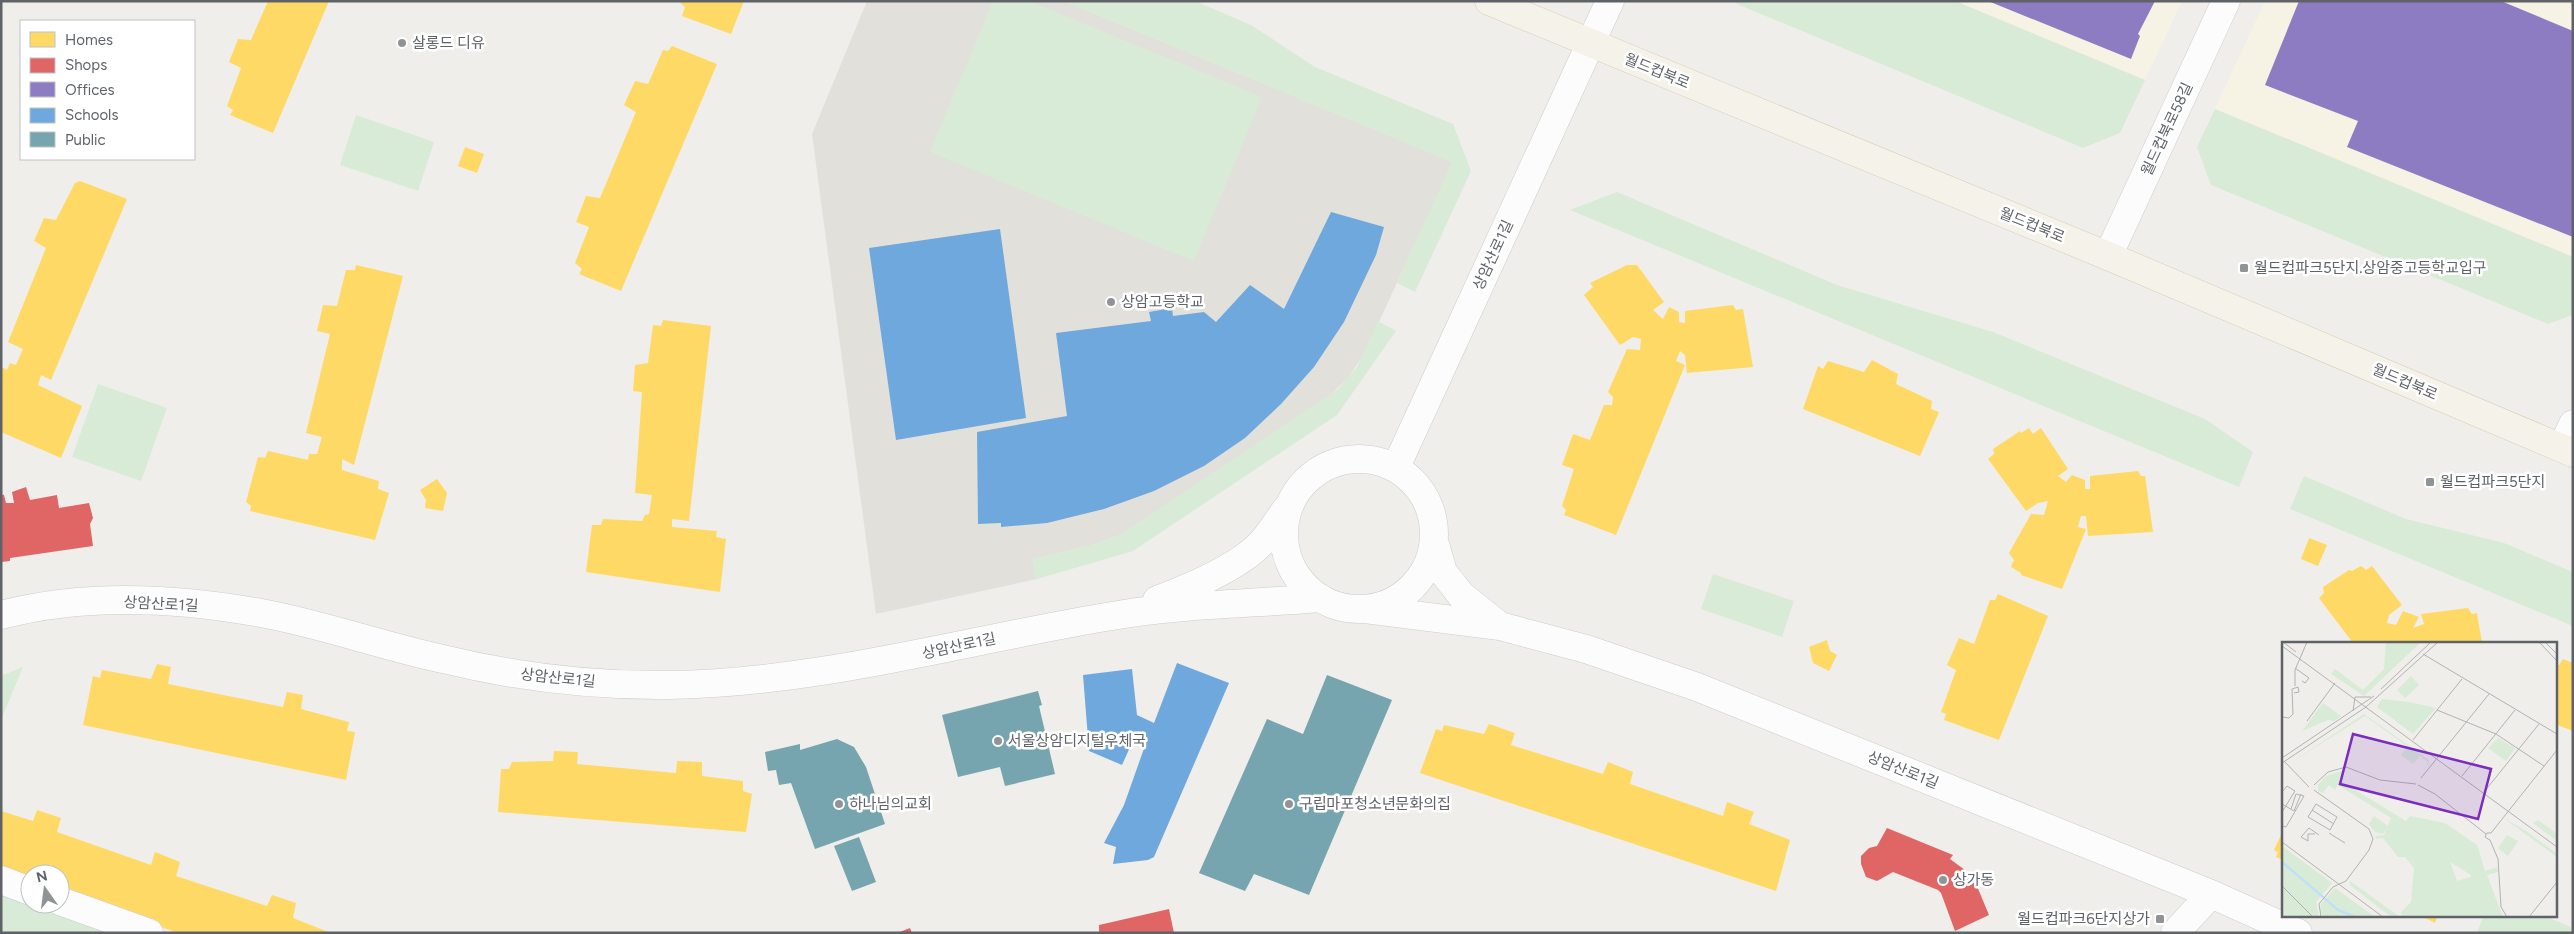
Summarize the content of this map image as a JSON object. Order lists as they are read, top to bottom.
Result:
{
  "streets": {
    "main road": ["월드컵북로"],
    "street": ["월드컵북로58길", "상암산로1길"]
  },
  "crossings": [
    ["월드컵북로", "월드컵북로58길"],
    ["월드컵북로", "상암산로1길"]
  ],
  "places": {
    "other": [
      "살롱드 디유",
      "상암고등학교",
      "서울상암디지털우체국",
      "하나님의교회",
      "구립마포청소년문화의집",
      "상가동"
    ],
    "transit": ["월드컵파크5단지.상암중고등학교입구", "월드컵파크5단지", "월드컵파크6단지상가"]
  },
  "legend": [
    "Homes",
    "Shops",
    "Offices",
    "Schools",
    "Public"
  ],
  "north": "top"
}
